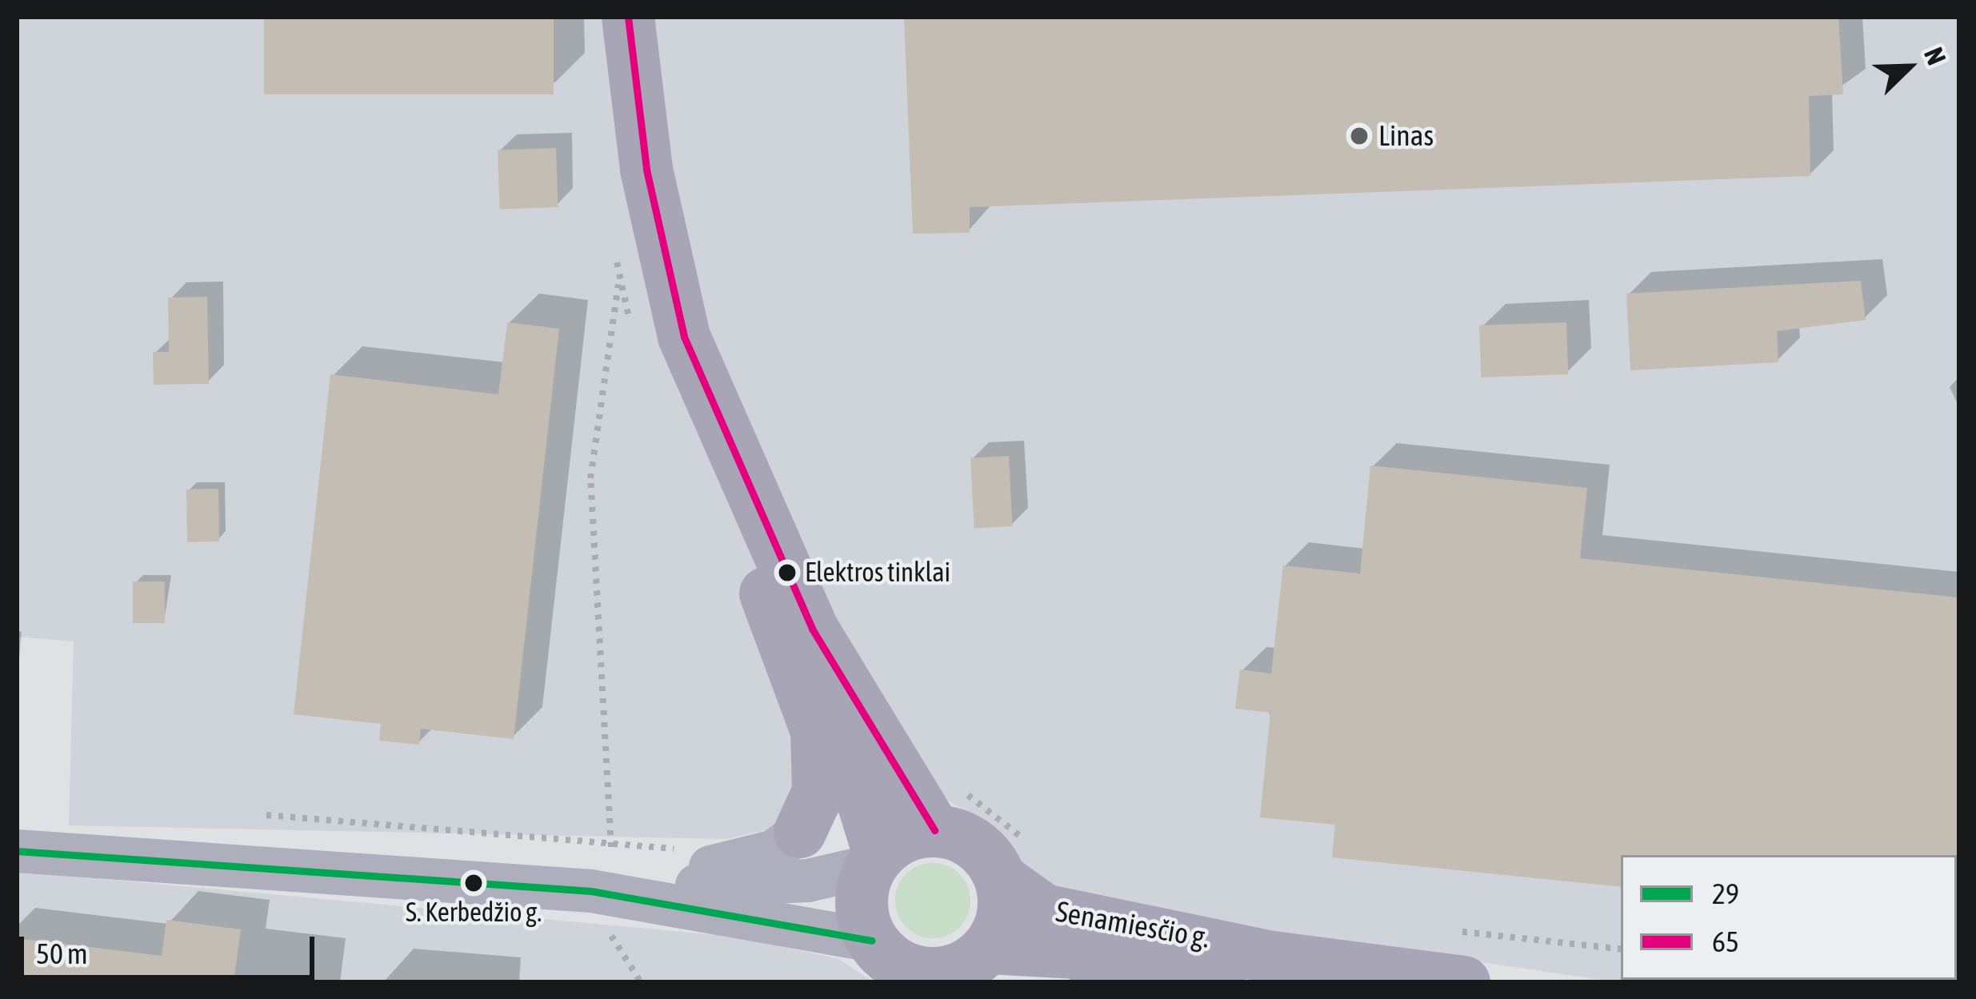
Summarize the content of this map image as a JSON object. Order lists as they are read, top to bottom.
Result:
{
  "streets": {
    "main road": ["Senamiesčio g."]
  },
  "places": ["Linas", "Elektros tinklai", "S. Kerbedžio g."],
  "lines": ["transit line 65", "transit line 29"],
  "legend": ["29", "65"],
  "scale_bar": "50 m",
  "north": "top right"
}
